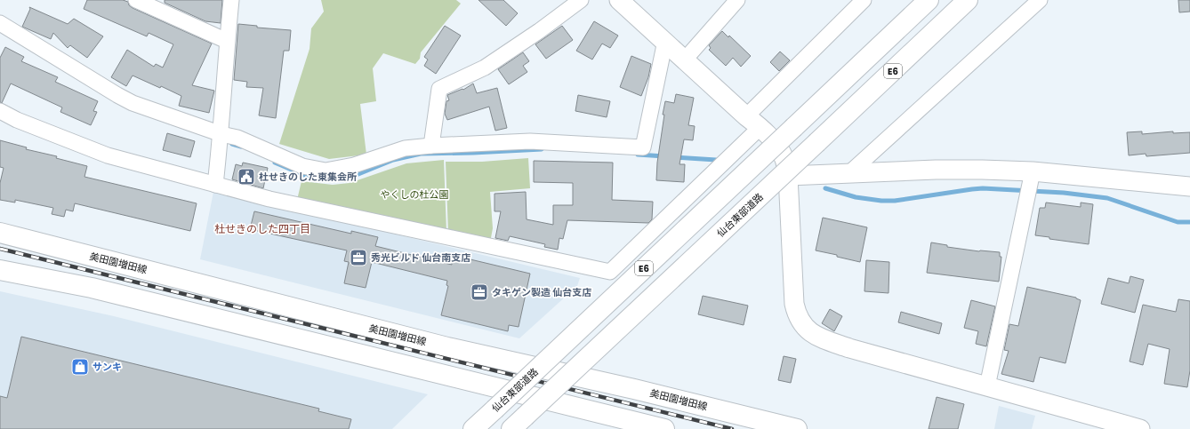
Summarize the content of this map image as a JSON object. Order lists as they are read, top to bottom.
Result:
{
  "streets": {
    "main road": ["E6", "仙台東部道路", "美田園増田線"]
  },
  "districts": ["杜せきのした四丁目"],
  "parks": ["やくしの杜公園"],
  "places": {
    "public building": ["杜せきのした東集会所"],
    "office": ["秀光ビルド 仙台南支店", "タキゲン製造 仙台支店"],
    "shop": ["サンキ"]
  }
}
